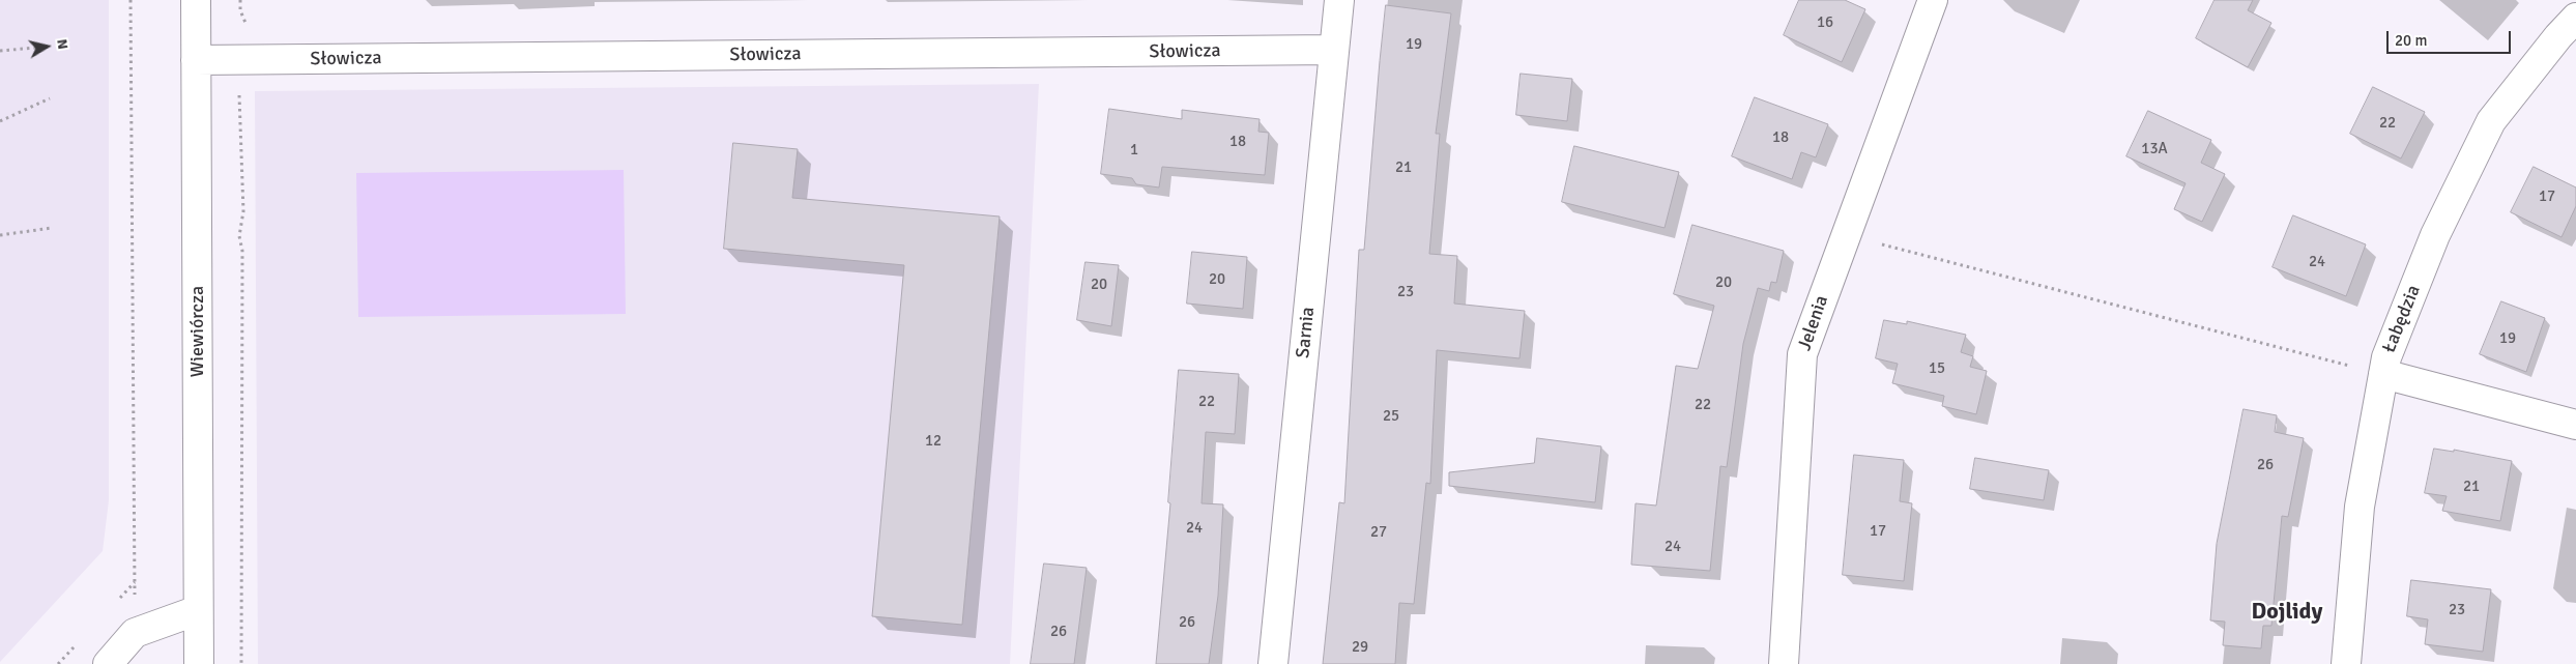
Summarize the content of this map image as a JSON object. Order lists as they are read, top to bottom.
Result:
{
  "streets": {
    "street": [
      "Słowicza",
      "Łabędzia",
      "Jelenia",
      "Wiewiórcza",
      "Sarnia"
    ]
  },
  "crossings": [
    ["Słowicza", "Wiewiórcza"],
    ["Słowicza", "Sarnia"]
  ],
  "districts": ["Dojlidy"],
  "house_numbers": [
    "16",
    "19",
    "22",
    "18",
    "18",
    "13A",
    "1",
    "21",
    "17",
    "24",
    "20",
    "20",
    "20",
    "23",
    "19",
    "15",
    "22",
    "22",
    "25",
    "12",
    "26",
    "21",
    "24",
    "17",
    "27",
    "24",
    "23",
    "26",
    "26",
    "29"
  ],
  "scale_bar": "20 m",
  "north": "right"
}
